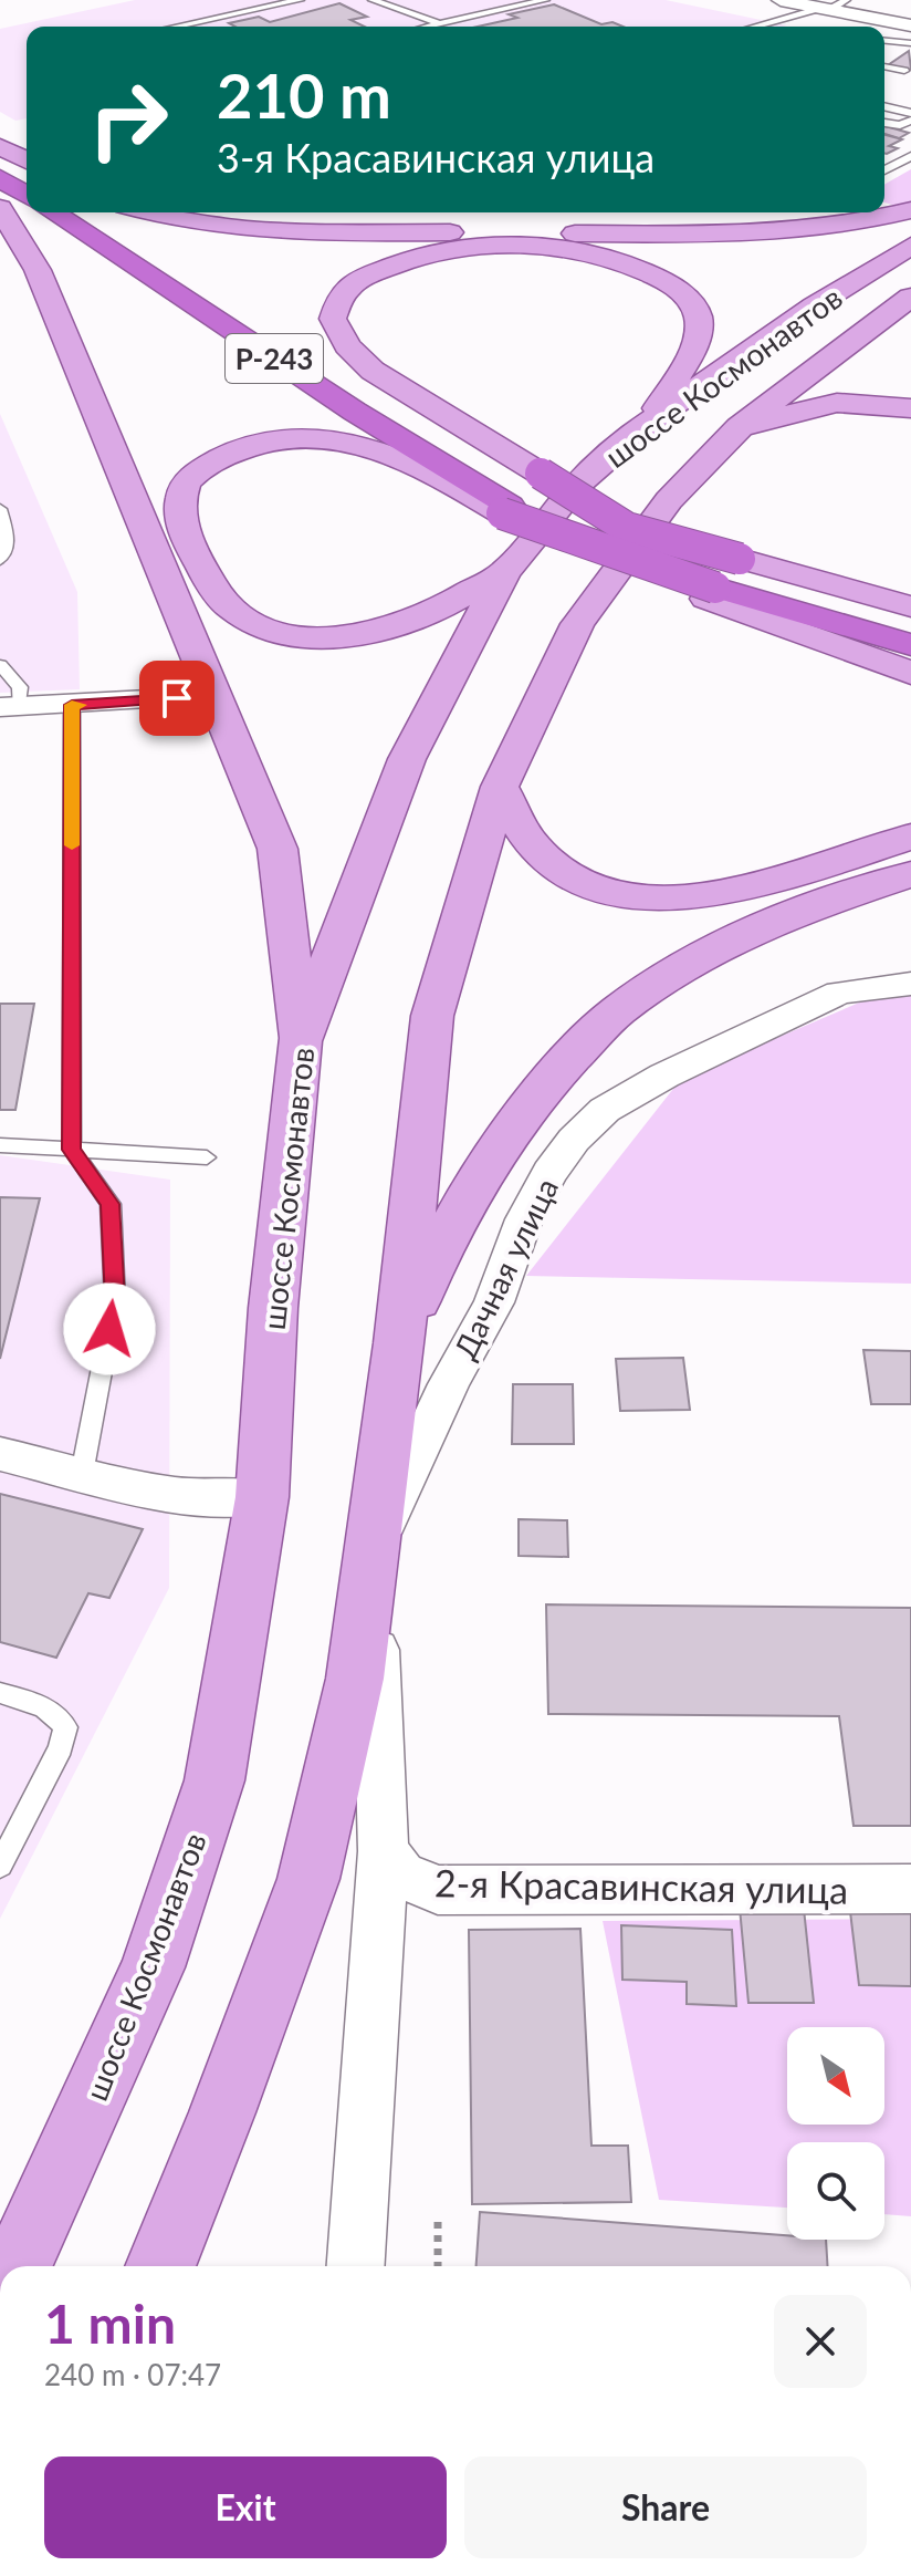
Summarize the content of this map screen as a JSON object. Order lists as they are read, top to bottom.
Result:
{
  "streets": {
    "highway": ["Р-243"],
    "main road": ["шоссе Космонавтов"],
    "street": ["Дачная улица", "2-я Красавинская улица"]
  },
  "crossings": [
    ["шоссе Космонавтов", "Дачная улица"]
  ],
  "north": "bottom right",
  "page": {
    "turn": ["210 m", "3-я Красавинская улица"],
    "heading": ["1 min", "240 m · 07:47"],
    "buttons": ["Exit", "Share"]
  }
}
